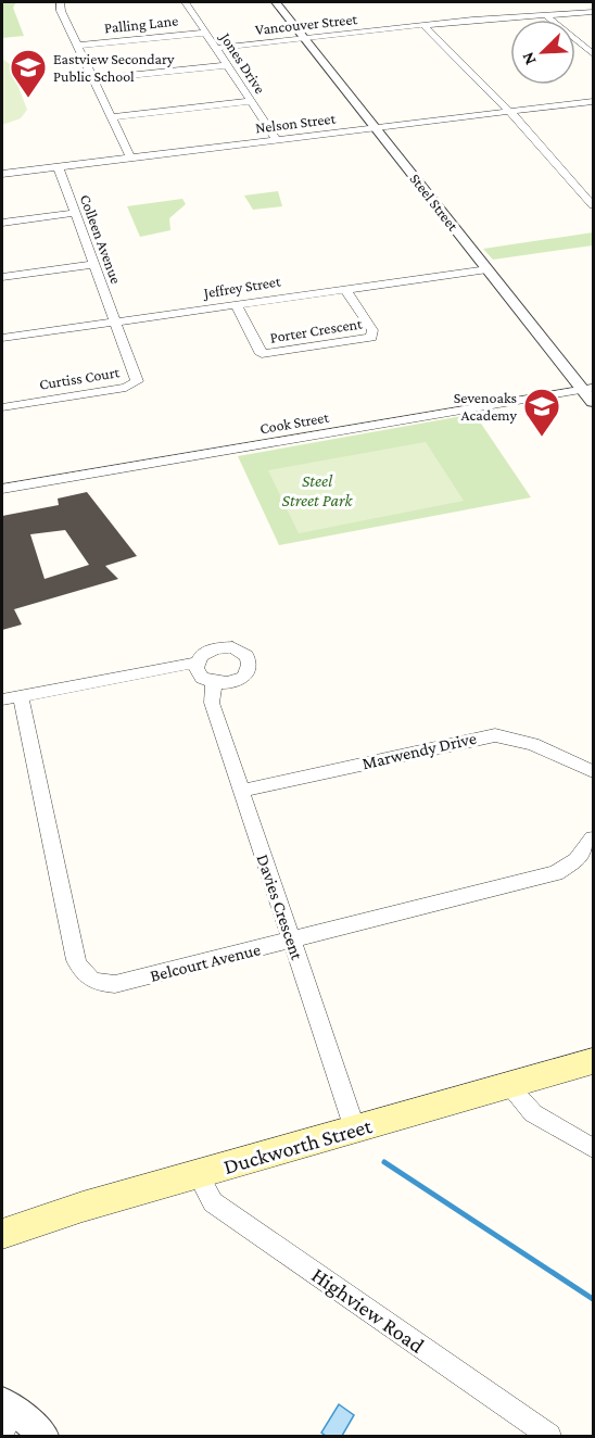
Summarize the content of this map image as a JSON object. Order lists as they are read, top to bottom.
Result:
{
  "streets": {
    "main road": ["Duckworth Street"],
    "street": [
      "Palling Lane",
      "Vancouver Street",
      "Jones Drive",
      "Nelson Street",
      "Steel Street",
      "Colleen Avenue",
      "Jeffrey Street",
      "Porter Crescent",
      "Curtiss Court",
      "Cook Street",
      "Marwendy Drive",
      "Davies Crescent",
      "Belcourt Avenue",
      "Highview Road"
    ]
  },
  "crossings": [
    ["Palling Lane", "Jones Drive"],
    ["Vancouver Street", "Jones Drive"],
    ["Vancouver Street", "Steel Street"],
    ["Jones Drive", "Nelson Street"],
    ["Nelson Street", "Steel Street"],
    ["Nelson Street", "Colleen Avenue"],
    ["Steel Street", "Jeffrey Street"],
    ["Steel Street", "Cook Street"],
    ["Colleen Avenue", "Jeffrey Street"],
    ["Colleen Avenue", "Curtiss Court"],
    ["Jeffrey Street", "Porter Crescent"],
    ["Jeffrey Street", "Curtiss Court"],
    ["Marwendy Drive", "Davies Crescent"],
    ["Davies Crescent", "Belcourt Avenue"],
    ["Davies Crescent", "Duckworth Street"],
    ["Duckworth Street", "Highview Road"]
  ],
  "parks": ["Steel Street Park"],
  "places": {
    "school or university": ["Eastview Secondary Public School", "Sevenoaks Academy"]
  },
  "north": "bottom left"
}
